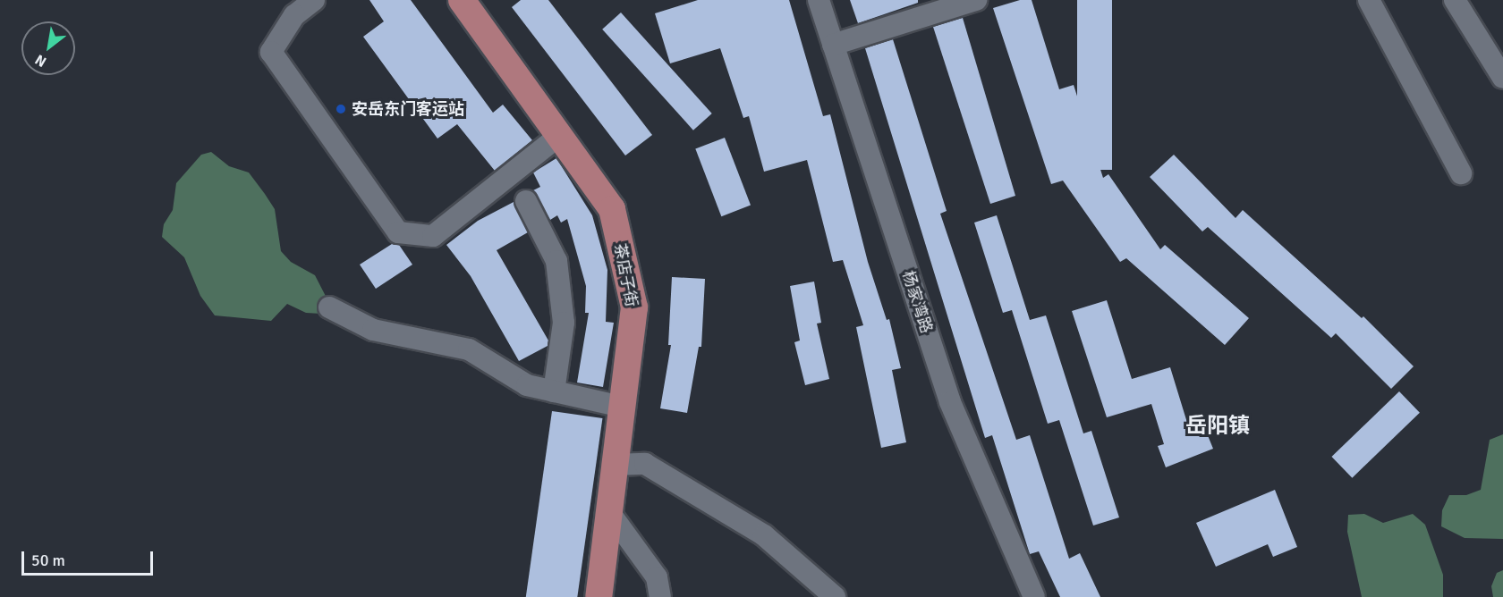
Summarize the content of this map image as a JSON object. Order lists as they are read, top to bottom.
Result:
{
  "streets": {
    "main road": ["茶店子街"],
    "street": ["杨家湾路"]
  },
  "districts": ["岳阳镇"],
  "places": ["安岳东门客运站"],
  "scale_bar": "50 m",
  "north": "bottom left"
}
